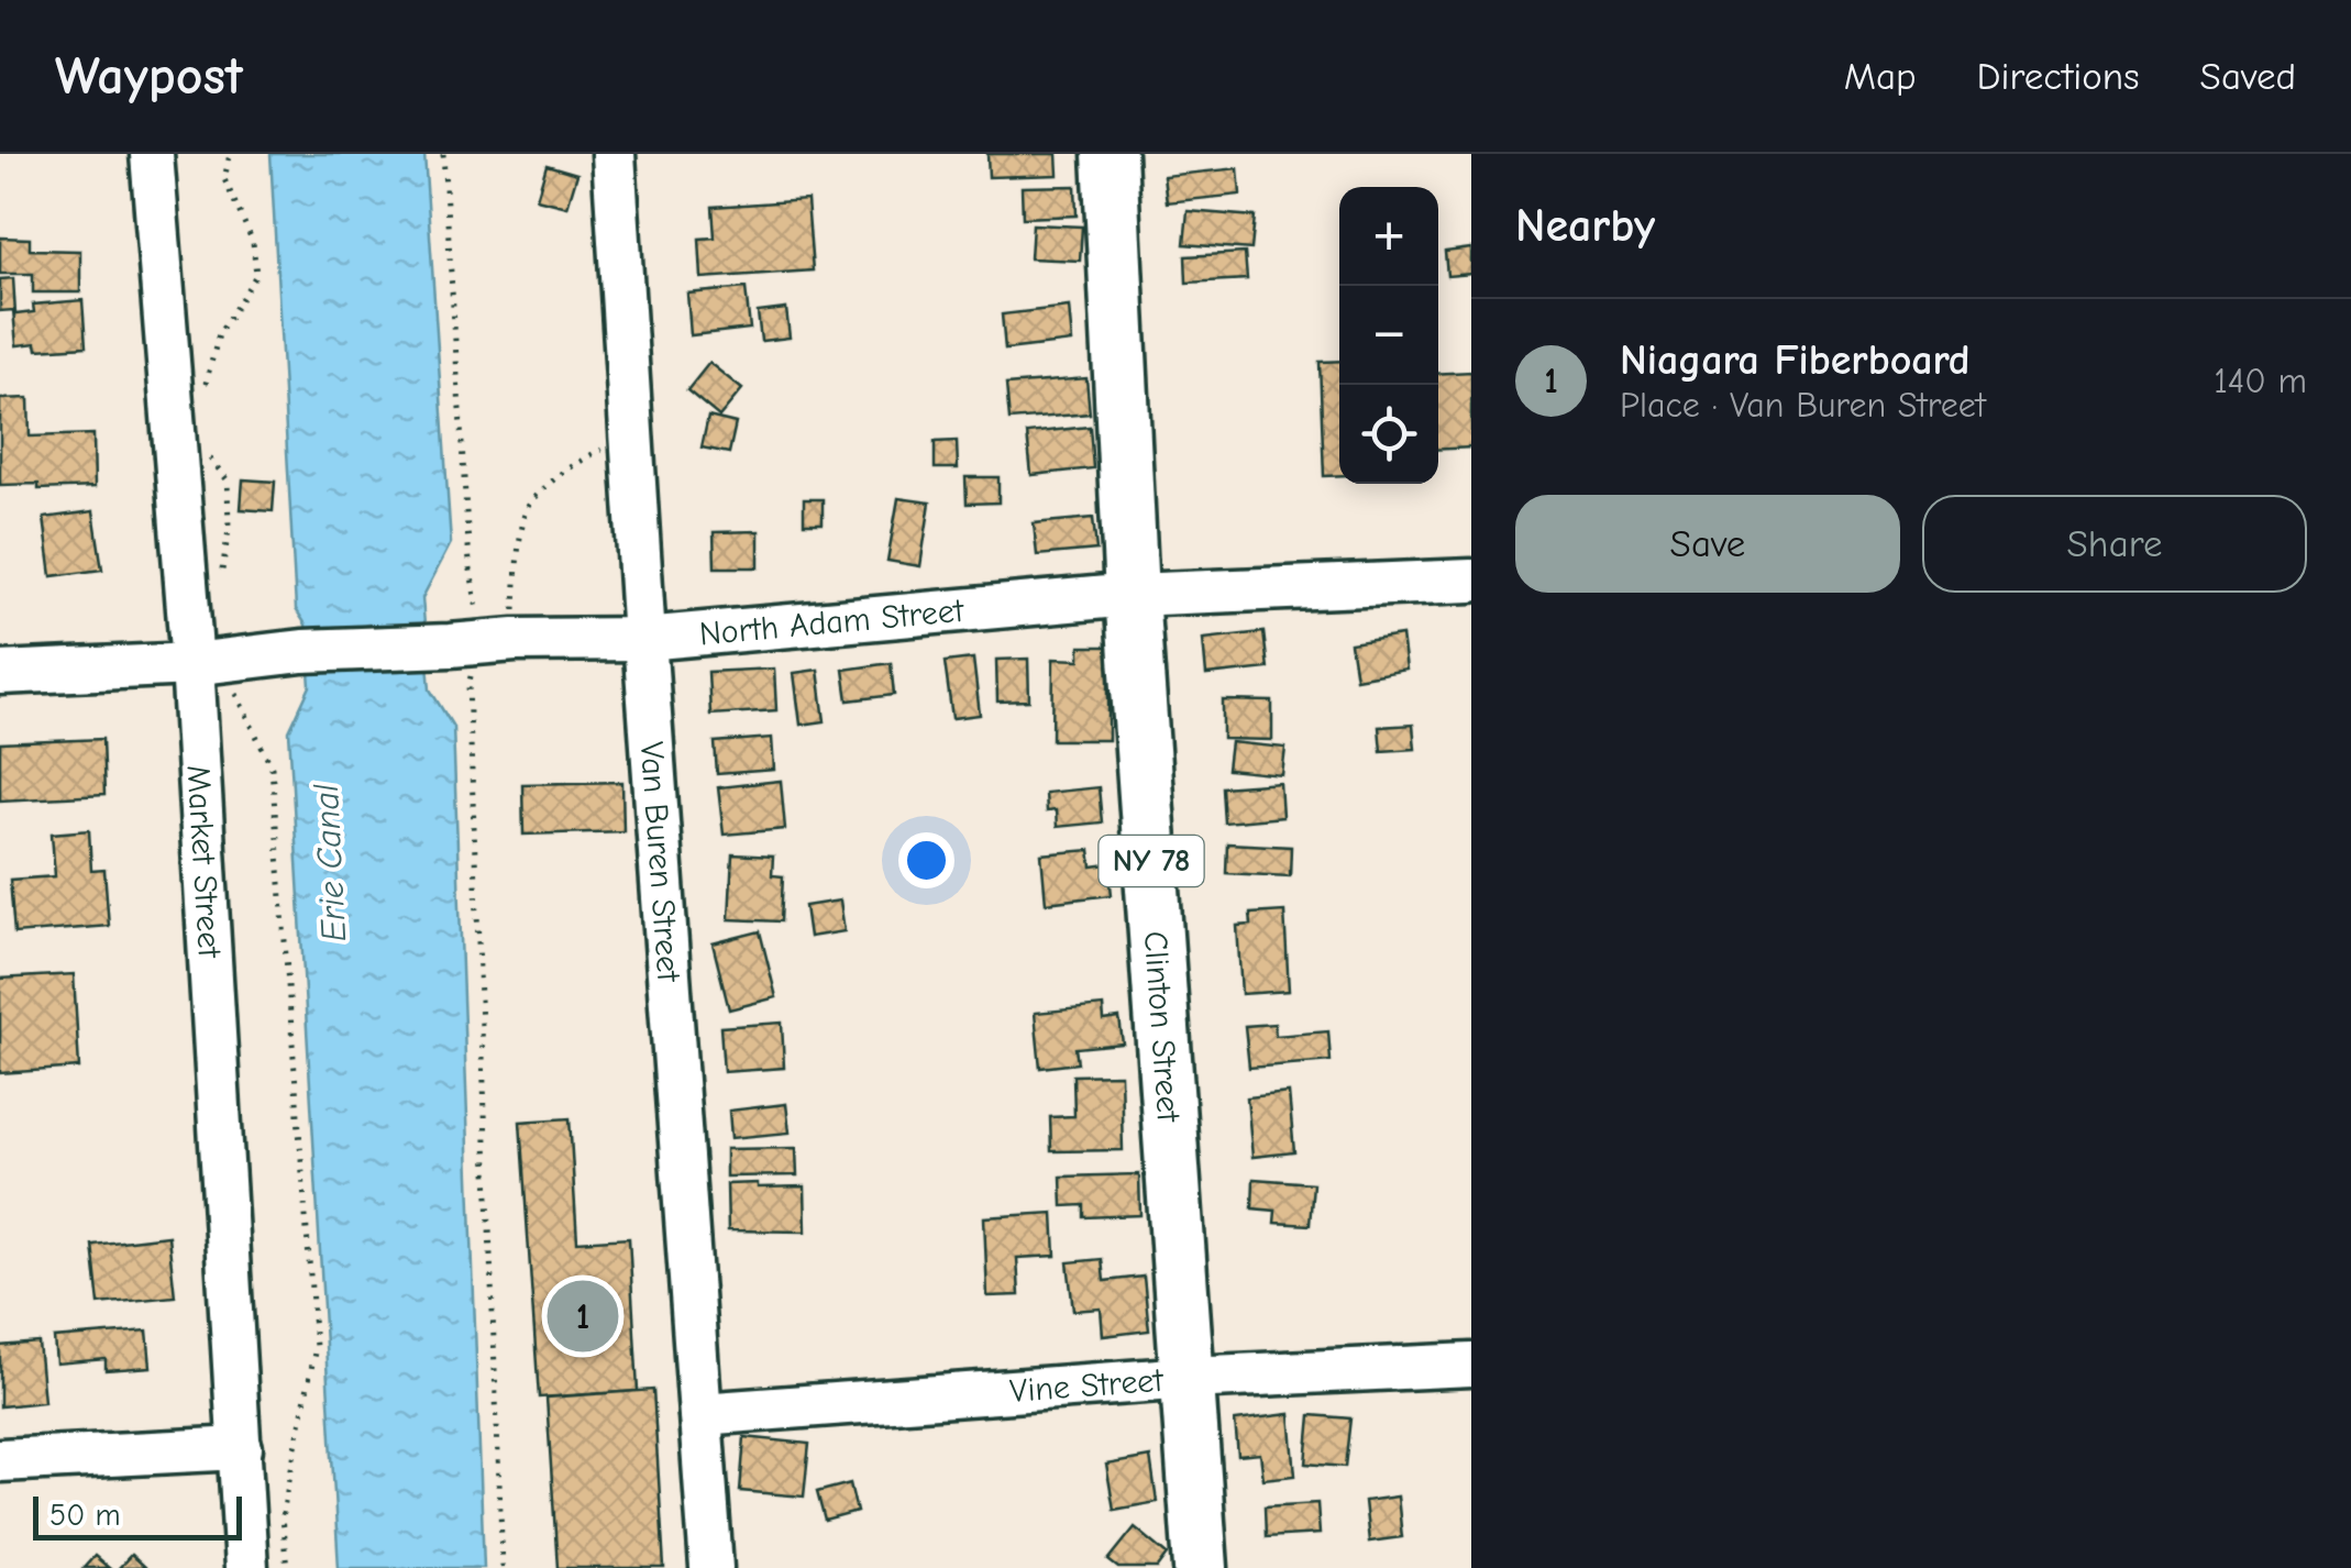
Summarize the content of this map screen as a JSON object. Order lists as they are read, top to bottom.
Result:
{
  "streets": {
    "main road": ["NY 78", "Clinton Street"],
    "street": [
      "North Adam Street",
      "Market Street",
      "Van Buren Street",
      "Vine Street"
    ]
  },
  "crossings": [
    ["North Adam Street", "Market Street"],
    ["North Adam Street", "Van Buren Street"],
    ["North Adam Street", "Clinton Street"],
    ["Van Buren Street", "Vine Street"],
    ["Clinton Street", "Vine Street"]
  ],
  "water": ["Erie Canal"],
  "scale_bar": "50 m",
  "page": {
    "header": "Waypost",
    "nav": ["Map", "Directions", "Saved"],
    "heading": "Nearby",
    "map_buttons": ["+", "−"],
    "list": [
      {
        "mark": "1",
        "name": "Niagara Fiberboard",
        "note": "Place · Van Buren Street",
        "value": "140 m"
      }
    ],
    "buttons": ["Save", "Share"],
    "pins": "1",
    "scale": "50 m"
  }
}
